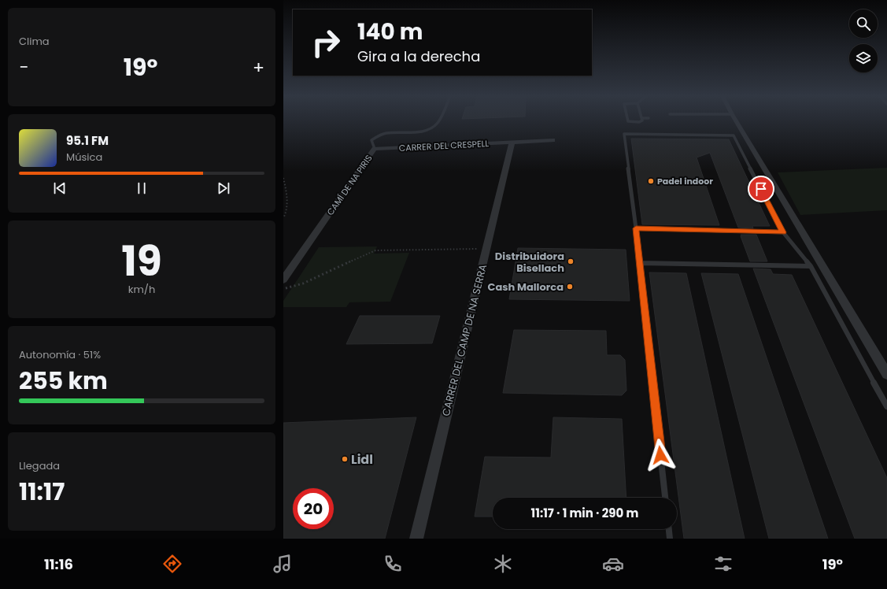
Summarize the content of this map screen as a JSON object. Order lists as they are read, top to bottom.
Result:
{
  "streets": {
    "street": ["CARRER DEL CRESPELL", "CAMÍ DE NA PIRIS", "CARRER DEL CAMP DE NA SERRA"]
  },
  "crossings": [
    ["CARRER DEL CRESPELL", "CAMÍ DE NA PIRIS"],
    ["CARRER DEL CRESPELL", "CARRER DEL CAMP DE NA SERRA"]
  ],
  "places": [
    "Padel indoor",
    "Distribuidora Bisellach",
    "Cash Mallorca",
    "Lidl"
  ],
  "page": {
    "tile": [
      "Clima",
      ["19", "km/h"],
      ["Autonomía · 51%", "255 km"],
      ["Llegada", "11:17"]
    ],
    "turn": ["140 m", "Gira a la derecha"],
    "heat": ["−", "19°", "+"],
    "song": ["95.1 FM", "Música"],
    "limit": "20",
    "trip": "11:17 · 1 min · 290 m",
    "tabs": ["11:16", "19°"]
  }
}
